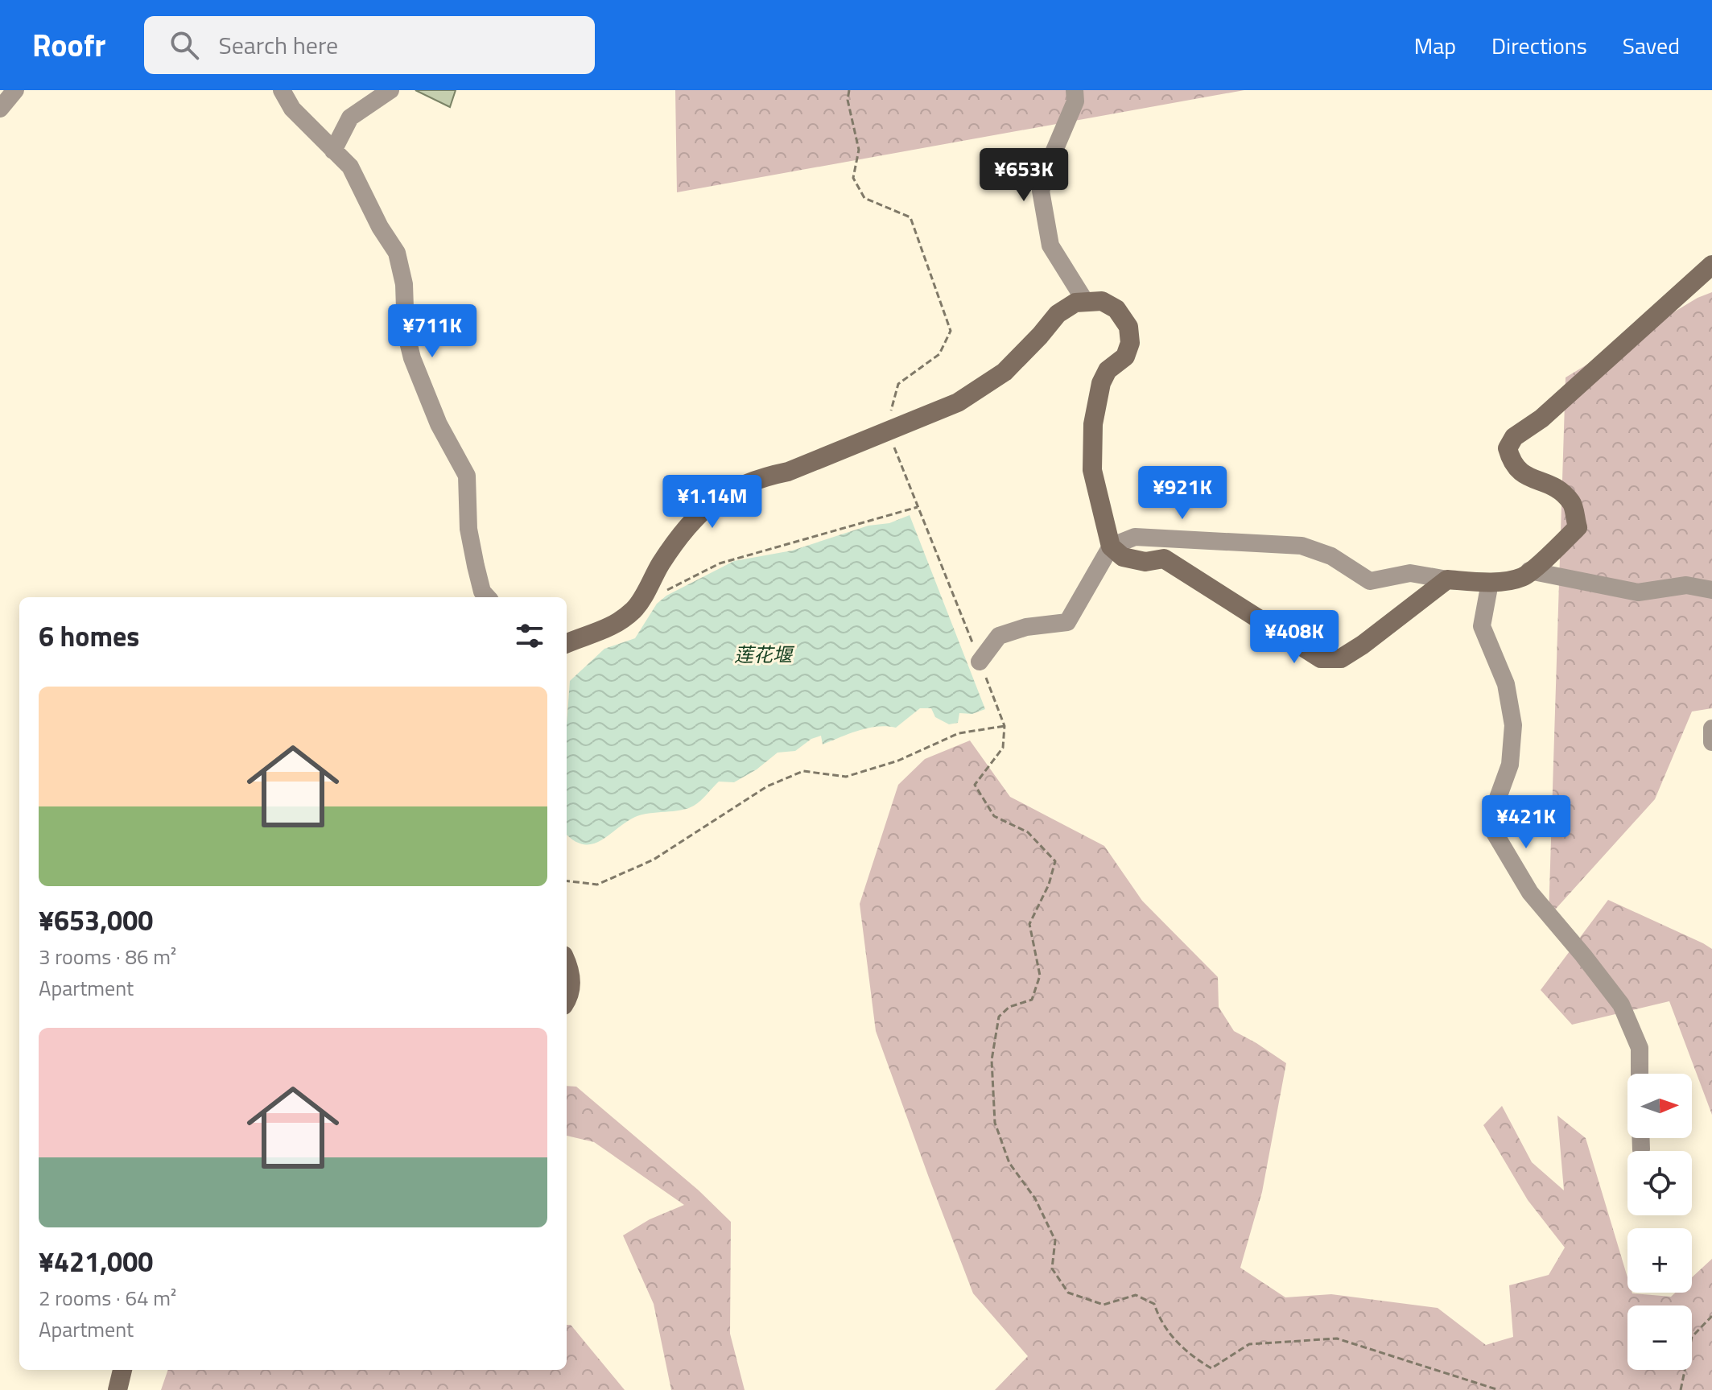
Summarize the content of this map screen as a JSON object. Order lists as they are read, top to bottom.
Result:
{
  "water": ["莲花堰"],
  "north": "right",
  "page": {
    "header": "Roofr",
    "search": "Search here",
    "nav": ["Map", "Directions", "Saved"],
    "price": [
      "¥653K",
      "¥711K",
      "¥921K",
      "¥1.14M",
      "¥408K",
      "¥421K"
    ],
    "heading": "6 homes",
    "list": [
      {
        "name": "¥653,000",
        "note": "3 rooms · 86 m² · Apartment"
      },
      {
        "name": "¥421,000",
        "note": "2 rooms · 64 m² · Apartment"
      }
    ],
    "map_buttons": ["+", "−"]
  }
}
